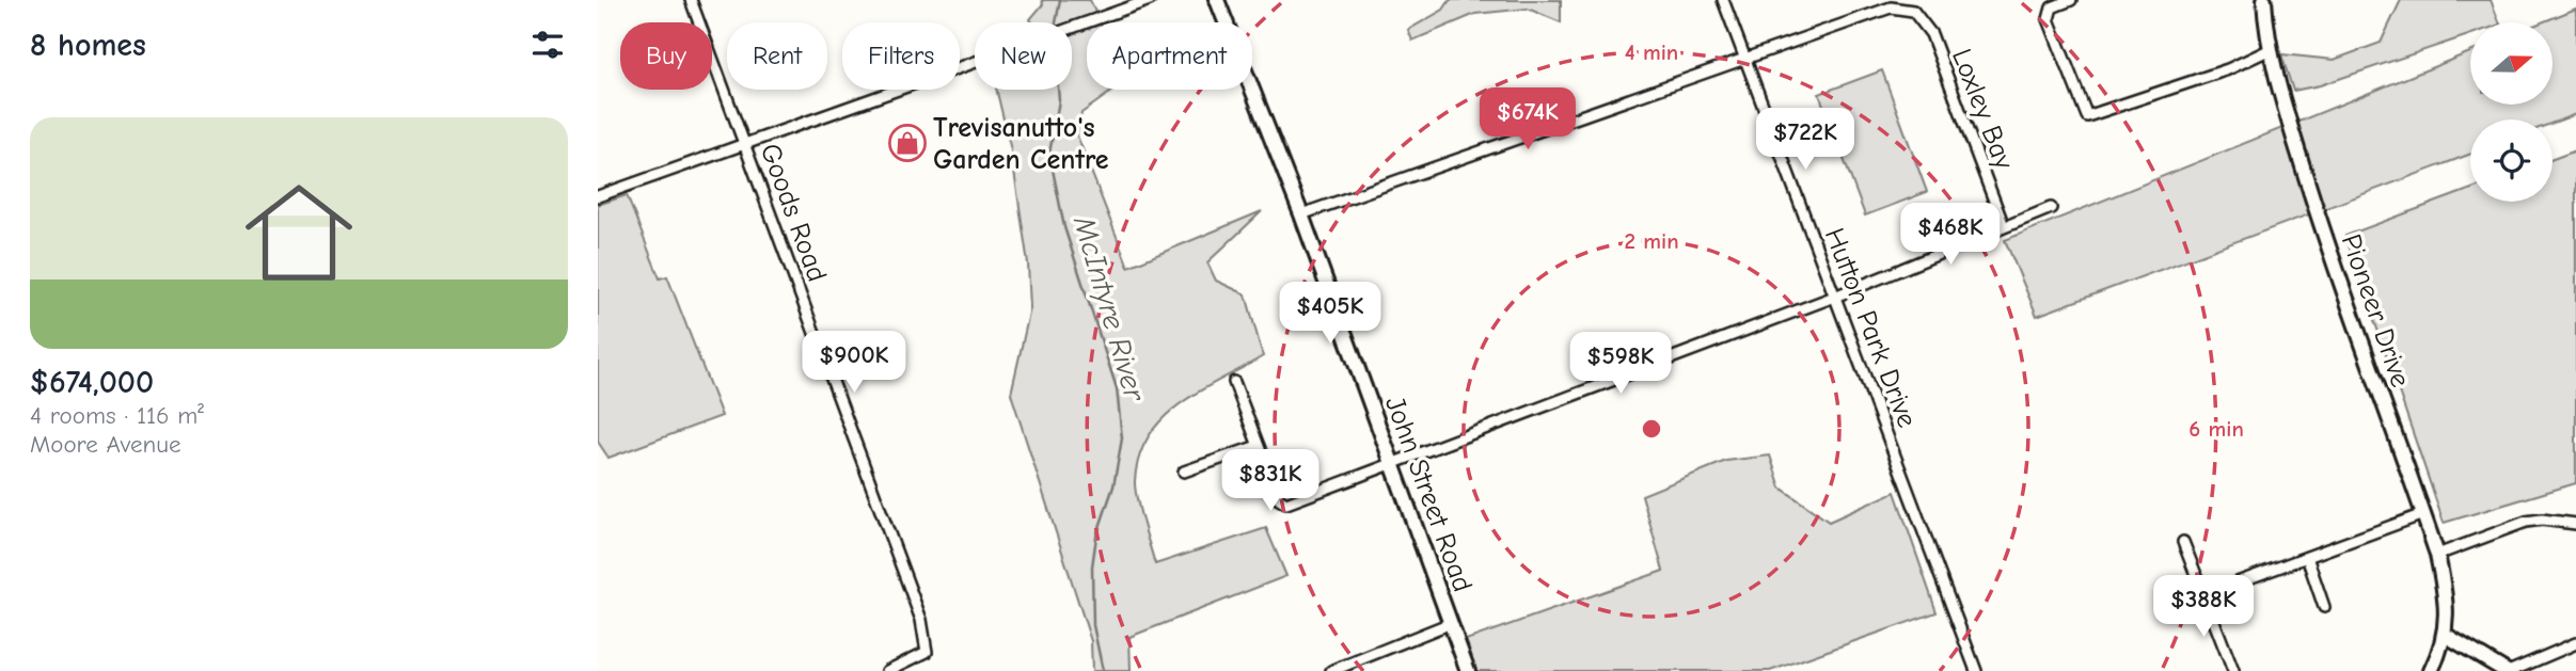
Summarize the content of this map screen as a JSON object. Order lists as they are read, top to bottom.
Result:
{
  "streets": {
    "main road": ["Pioneer Drive", "John Street Road"],
    "street": ["Loxley Bay", "Goods Road", "Hutton Park Drive"]
  },
  "crossings": [
    ["Loxley Bay", "Hutton Park Drive"]
  ],
  "water": ["McIntyre River"],
  "places": {
    "shop": ["Trevisanutto's Garden Centre"]
  },
  "north": "right",
  "page": {
    "heading": "8 homes",
    "chip": [
      "Buy",
      "Rent",
      "Filters",
      "New",
      "Apartment"
    ],
    "price": [
      "$674K",
      "$722K",
      "$468K",
      "$405K",
      "$900K",
      "$598K",
      "$831K",
      "$388K"
    ],
    "list": [
      {
        "name": "$674,000",
        "note": "4 rooms · 116 m² · Moore Avenue"
      }
    ]
  },
  "rings": ["4 min", "2 min", "6 min"]
}
